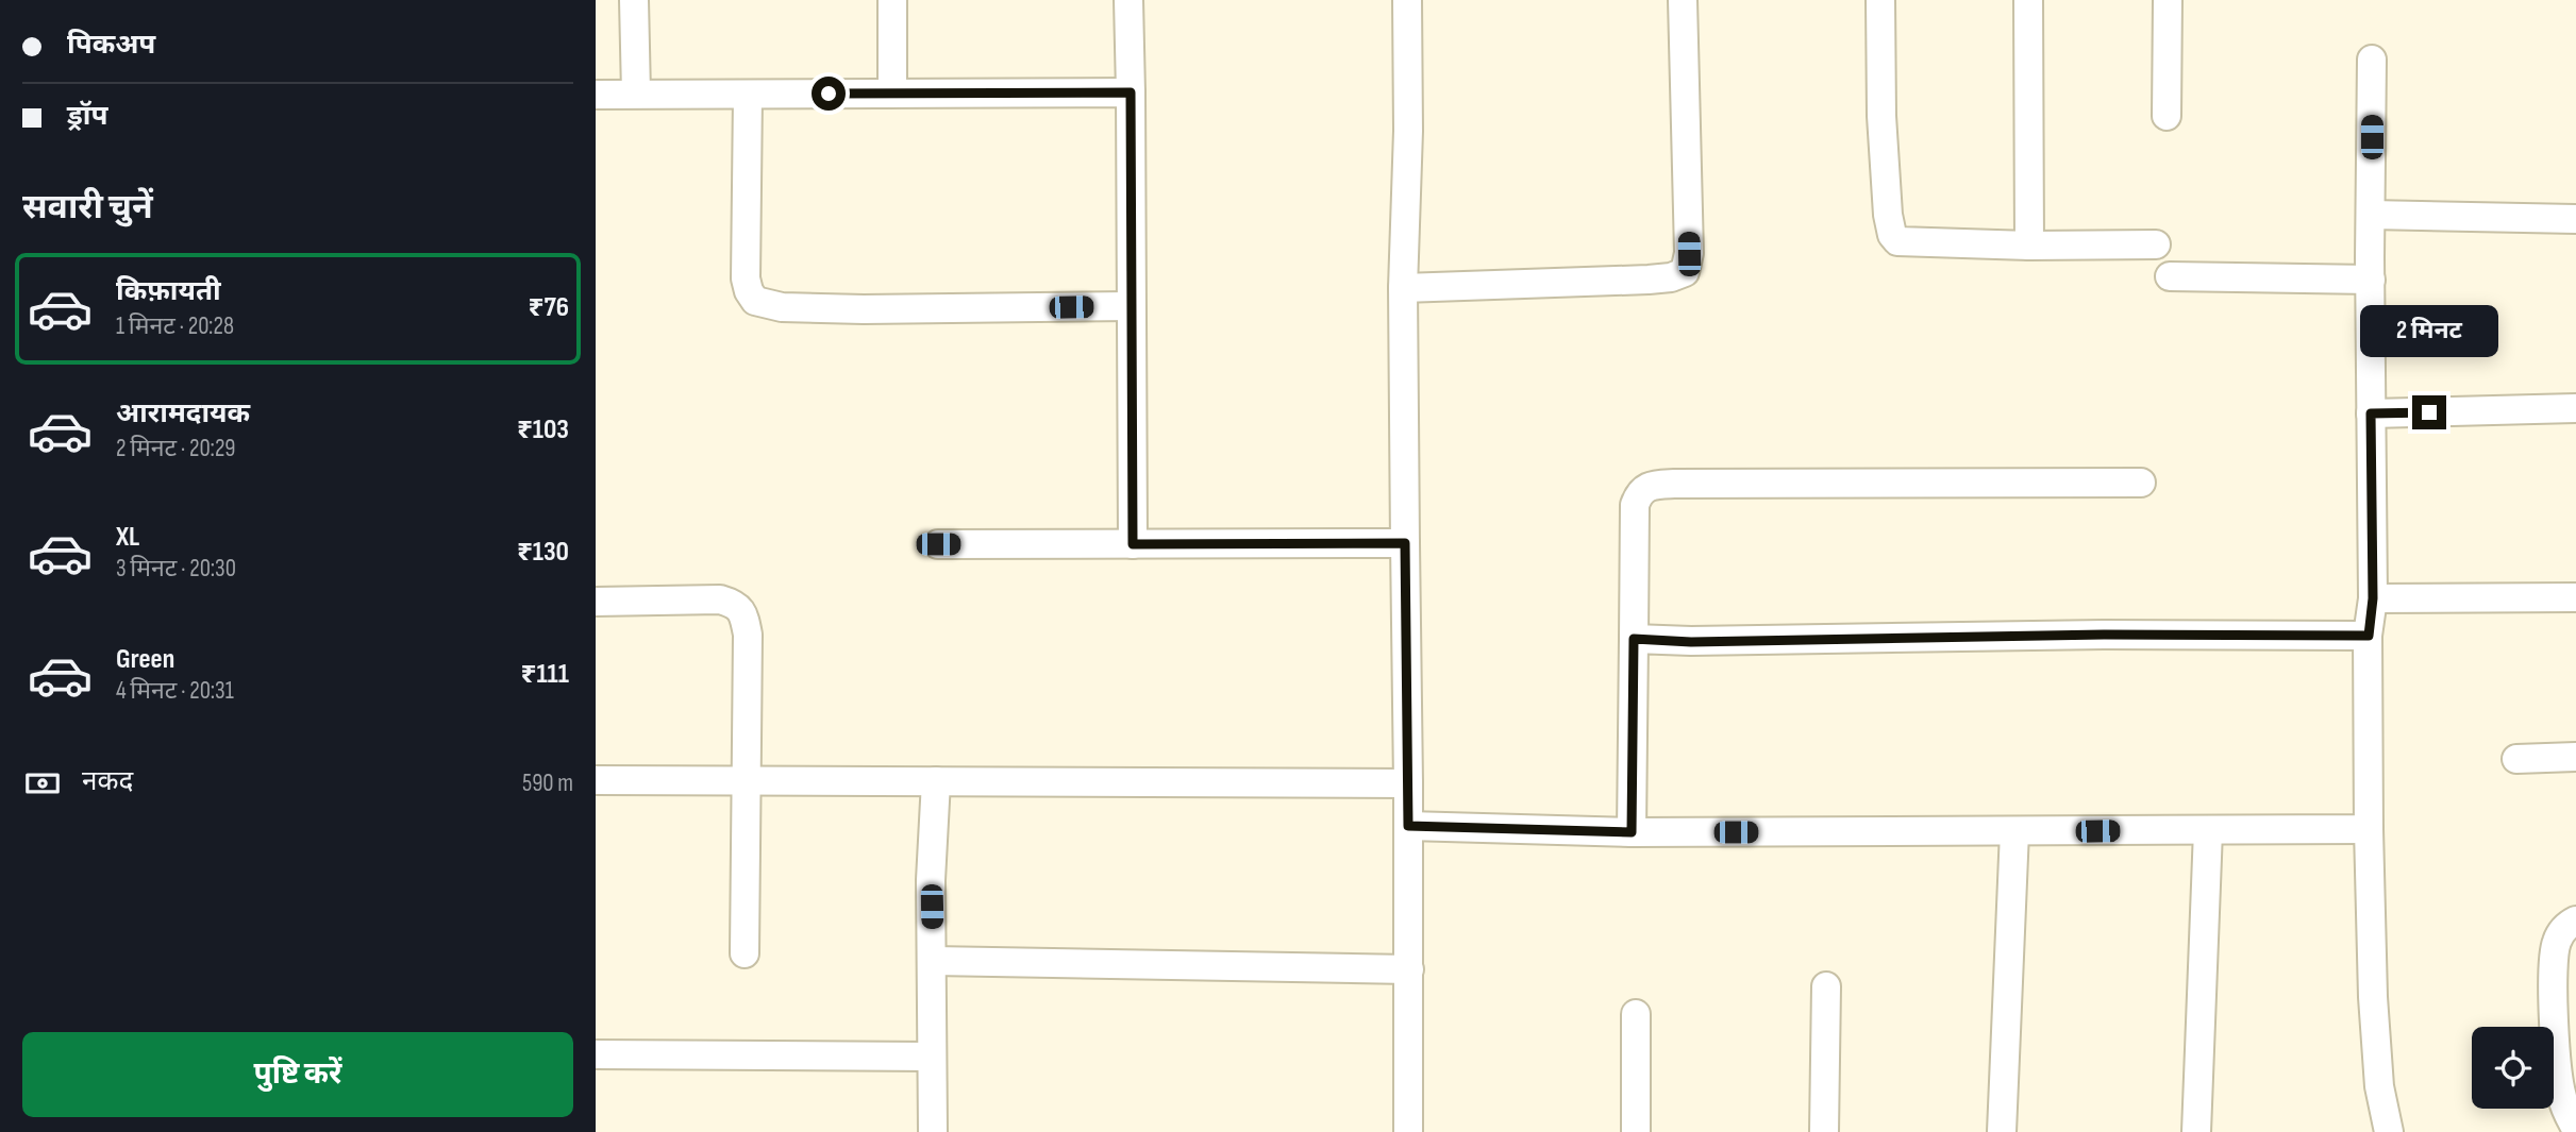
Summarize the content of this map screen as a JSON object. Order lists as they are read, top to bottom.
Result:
{
  "page": {
    "banner": ["पिकअप", "ड्रॉप"],
    "heading": "सवारी चुनें",
    "list": [
      {
        "name": "किफ़ायती",
        "note": "1 मिनट · 20:28",
        "value": "₹76"
      },
      {
        "name": "आरामदायक",
        "note": "2 मिनट · 20:29",
        "value": "₹103"
      },
      {
        "name": "XL",
        "note": "3 मिनट · 20:30",
        "value": "₹130"
      },
      {
        "name": "Green",
        "note": "4 मिनट · 20:31",
        "value": "₹111"
      }
    ],
    "bubble": "2 मिनट",
    "pay": ["नकद", "590 m"],
    "buttons": "पुष्टि करें"
  }
}
